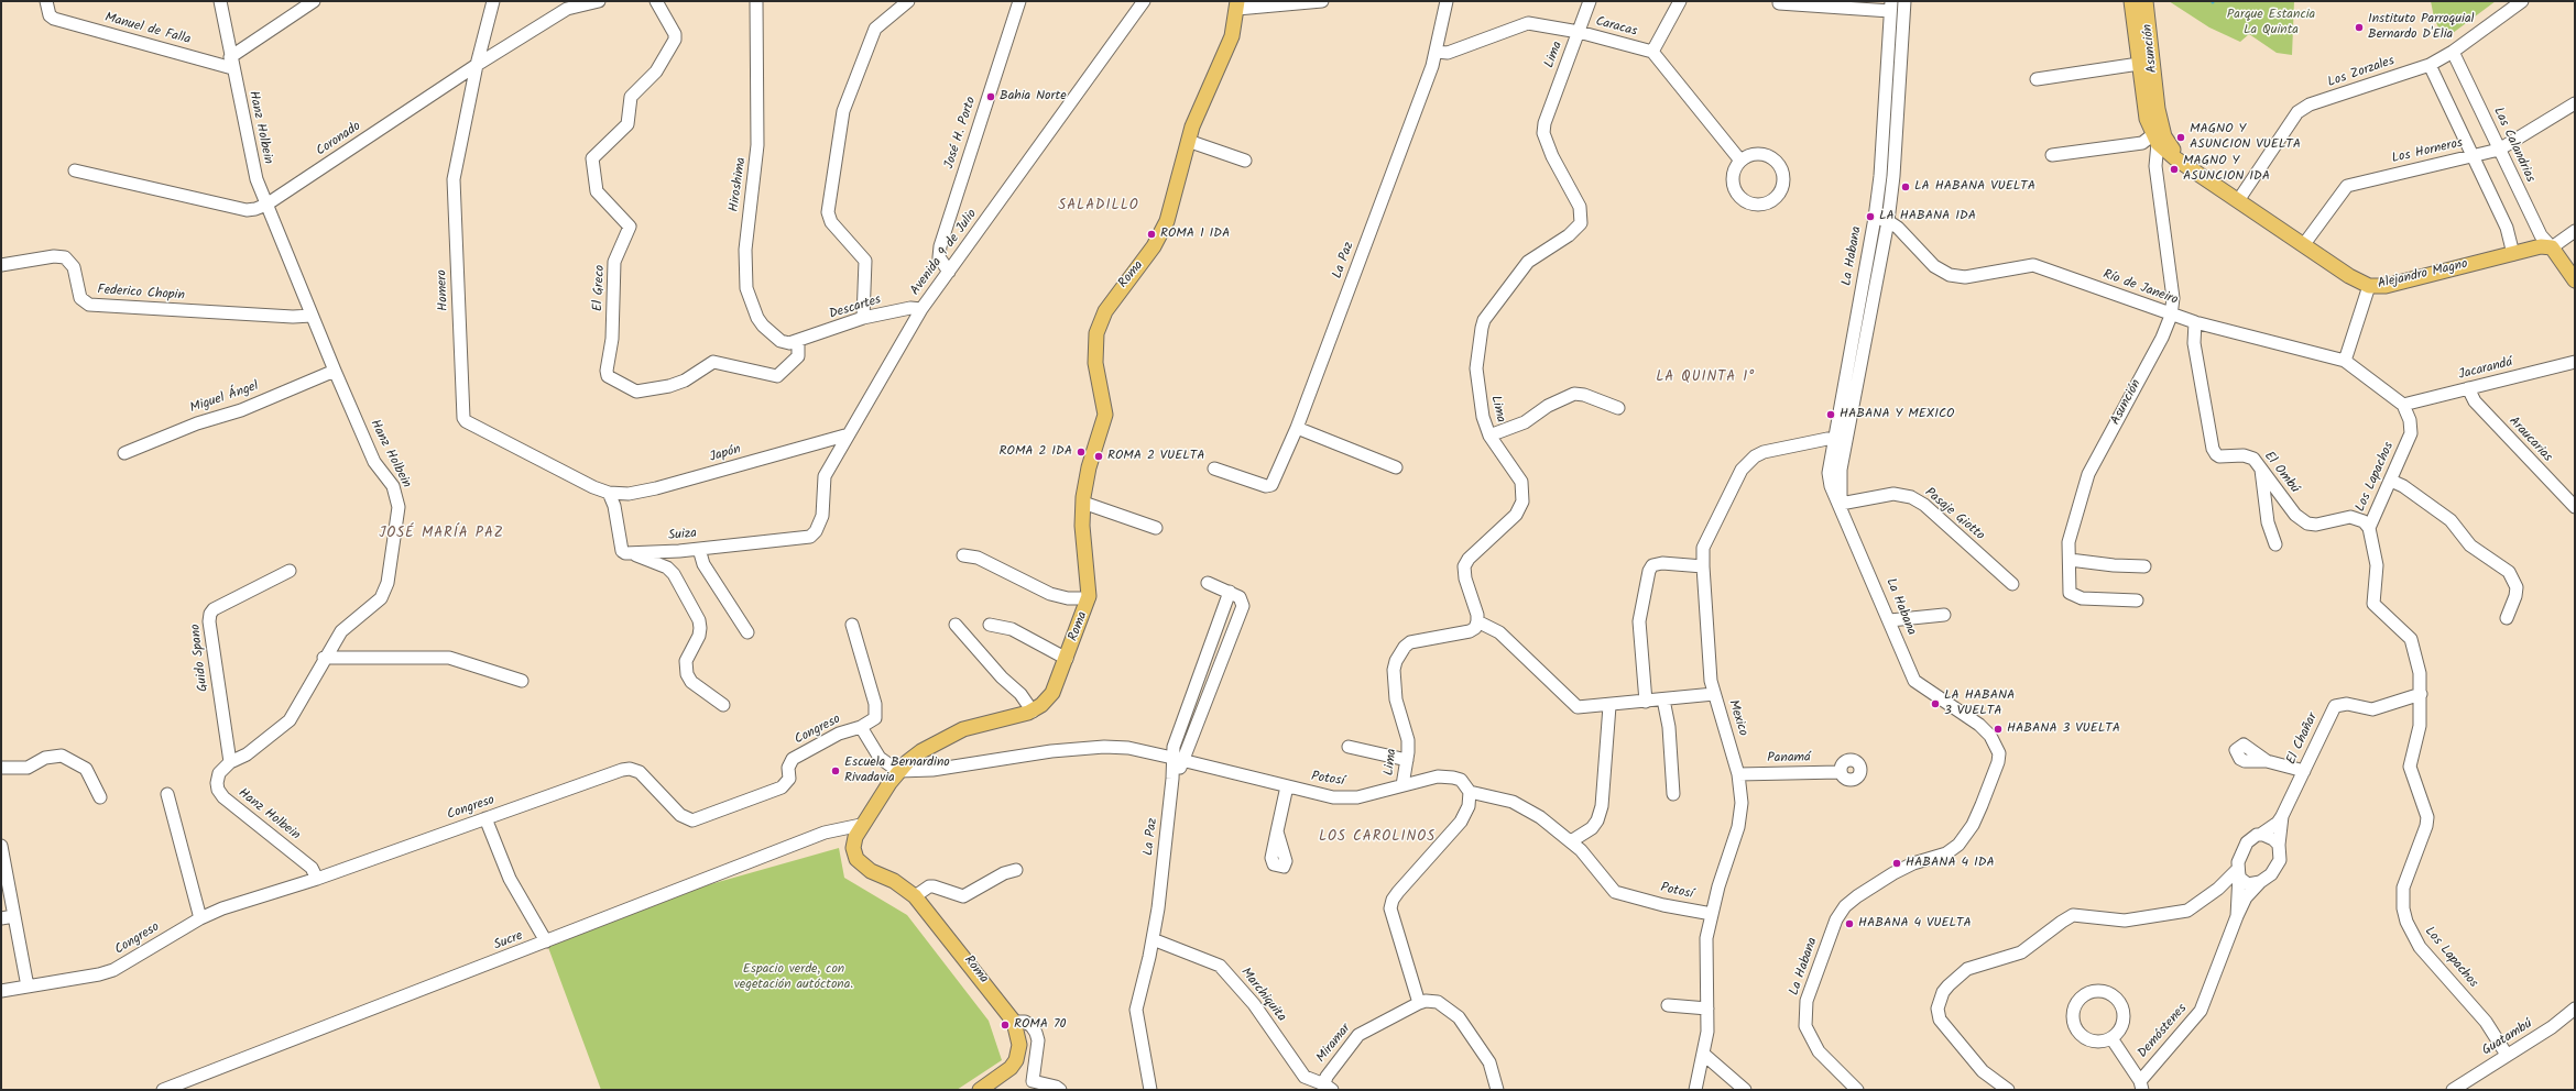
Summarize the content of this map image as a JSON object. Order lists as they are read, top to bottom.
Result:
{
  "streets": {
    "main road": ["Asunción", "Roma", "Alejandro Magno"],
    "street": [
      "Caracas",
      "Manuel de Falla",
      "Lima",
      "Los Zorzales",
      "Hanz Holbein",
      "José H. Porto",
      "Coronado",
      "Las Calandrias",
      "Los Horneros",
      "Hiroshima",
      "Avenida 9 de Julio",
      "La Habana",
      "La Paz",
      "El Greco",
      "Río de Janeiro",
      "Homero",
      "Federico Chopin",
      "Descartes",
      "Jacarandá",
      "Miguel Ángel",
      "Araucarias",
      "Japón",
      "El Ombú",
      "Los Lapachos",
      "Pasaje Giotto",
      "Suiza",
      "Guido Spano",
      "Mexico",
      "Congreso",
      "El Chañar",
      "Panamá",
      "Potosí",
      "Sucre",
      "Marchiquita",
      "Demóstenes",
      "Guatambú",
      "Miramar"
    ]
  },
  "crossings": [
    ["Caracas", "Lima"],
    ["Caracas", "La Paz"],
    ["Manuel de Falla", "Hanz Holbein"],
    ["Asunción", "Alejandro Magno"],
    ["Asunción", "Río de Janeiro"],
    ["Lima", "Potosí"],
    ["Los Zorzales", "Las Calandrias"],
    ["Los Zorzales", "Alejandro Magno"],
    ["Hanz Holbein", "Coronado"],
    ["Hanz Holbein", "Federico Chopin"],
    ["Hanz Holbein", "Miguel Ángel"],
    ["Hanz Holbein", "Guido Spano"],
    ["Hanz Holbein", "Congreso"],
    ["José H. Porto", "Avenida 9 de Julio"],
    ["Coronado", "Homero"],
    ["Las Calandrias", "Los Horneros"],
    ["Las Calandrias", "Alejandro Magno"],
    ["Los Horneros", "Alejandro Magno"],
    ["Hiroshima", "El Greco"],
    ["Hiroshima", "Descartes"],
    ["Avenida 9 de Julio", "Descartes"],
    ["Avenida 9 de Julio", "Japón"],
    ["Avenida 9 de Julio", "Suiza"],
    ["La Habana", "Río de Janeiro"],
    ["La Habana", "Pasaje Giotto"],
    ["La Habana", "Mexico"],
    ["La Paz", "Potosí"],
    ["La Paz", "Marchiquita"],
    ["Roma", "Congreso"],
    ["Roma", "Potosí"],
    ["Roma", "Sucre"],
    ["El Greco", "Descartes"],
    ["Río de Janeiro", "Jacarandá"],
    ["Río de Janeiro", "El Ombú"],
    ["Río de Janeiro", "Los Lapachos"],
    ["Homero", "Japón"],
    ["Jacarandá", "Araucarias"],
    ["Jacarandá", "Los Lapachos"],
    ["El Ombú", "Los Lapachos"],
    ["Los Lapachos", "El Chañar"],
    ["Los Lapachos", "Guatambú"],
    ["Mexico", "Panamá"],
    ["Mexico", "Potosí"],
    ["Congreso", "Potosí"],
    ["El Chañar", "Demóstenes"],
    ["Marchiquita", "Miramar"]
  ],
  "districts": [
    "SALADILLO",
    "LA QUINTA 1°",
    "JOSÉ MARÍA PAZ",
    "LOS CAROLINOS"
  ],
  "parks": ["Parque Estancia La Quinta", "Espacio verde, con vegetación autóctona."],
  "places": [
    "Instituto Parroquial Bernardo D'Elia",
    "Bahia Norte",
    "MAGNO Y ASUNCION VUELTA",
    "MAGNO Y ASUNCION IDA",
    "LA HABANA VUELTA",
    "LA HABANA IDA",
    "ROMA 1 IDA",
    "HABANA Y MEXICO",
    "ROMA 2 IDA",
    "ROMA 2 VUELTA",
    "LA HABANA 3 VUELTA",
    "HABANA 3 VUELTA",
    "Escuela Bernardino Rivadavia",
    "HABANA 4 IDA",
    "HABANA 4 VUELTA",
    "ROMA 70"
  ]
}
